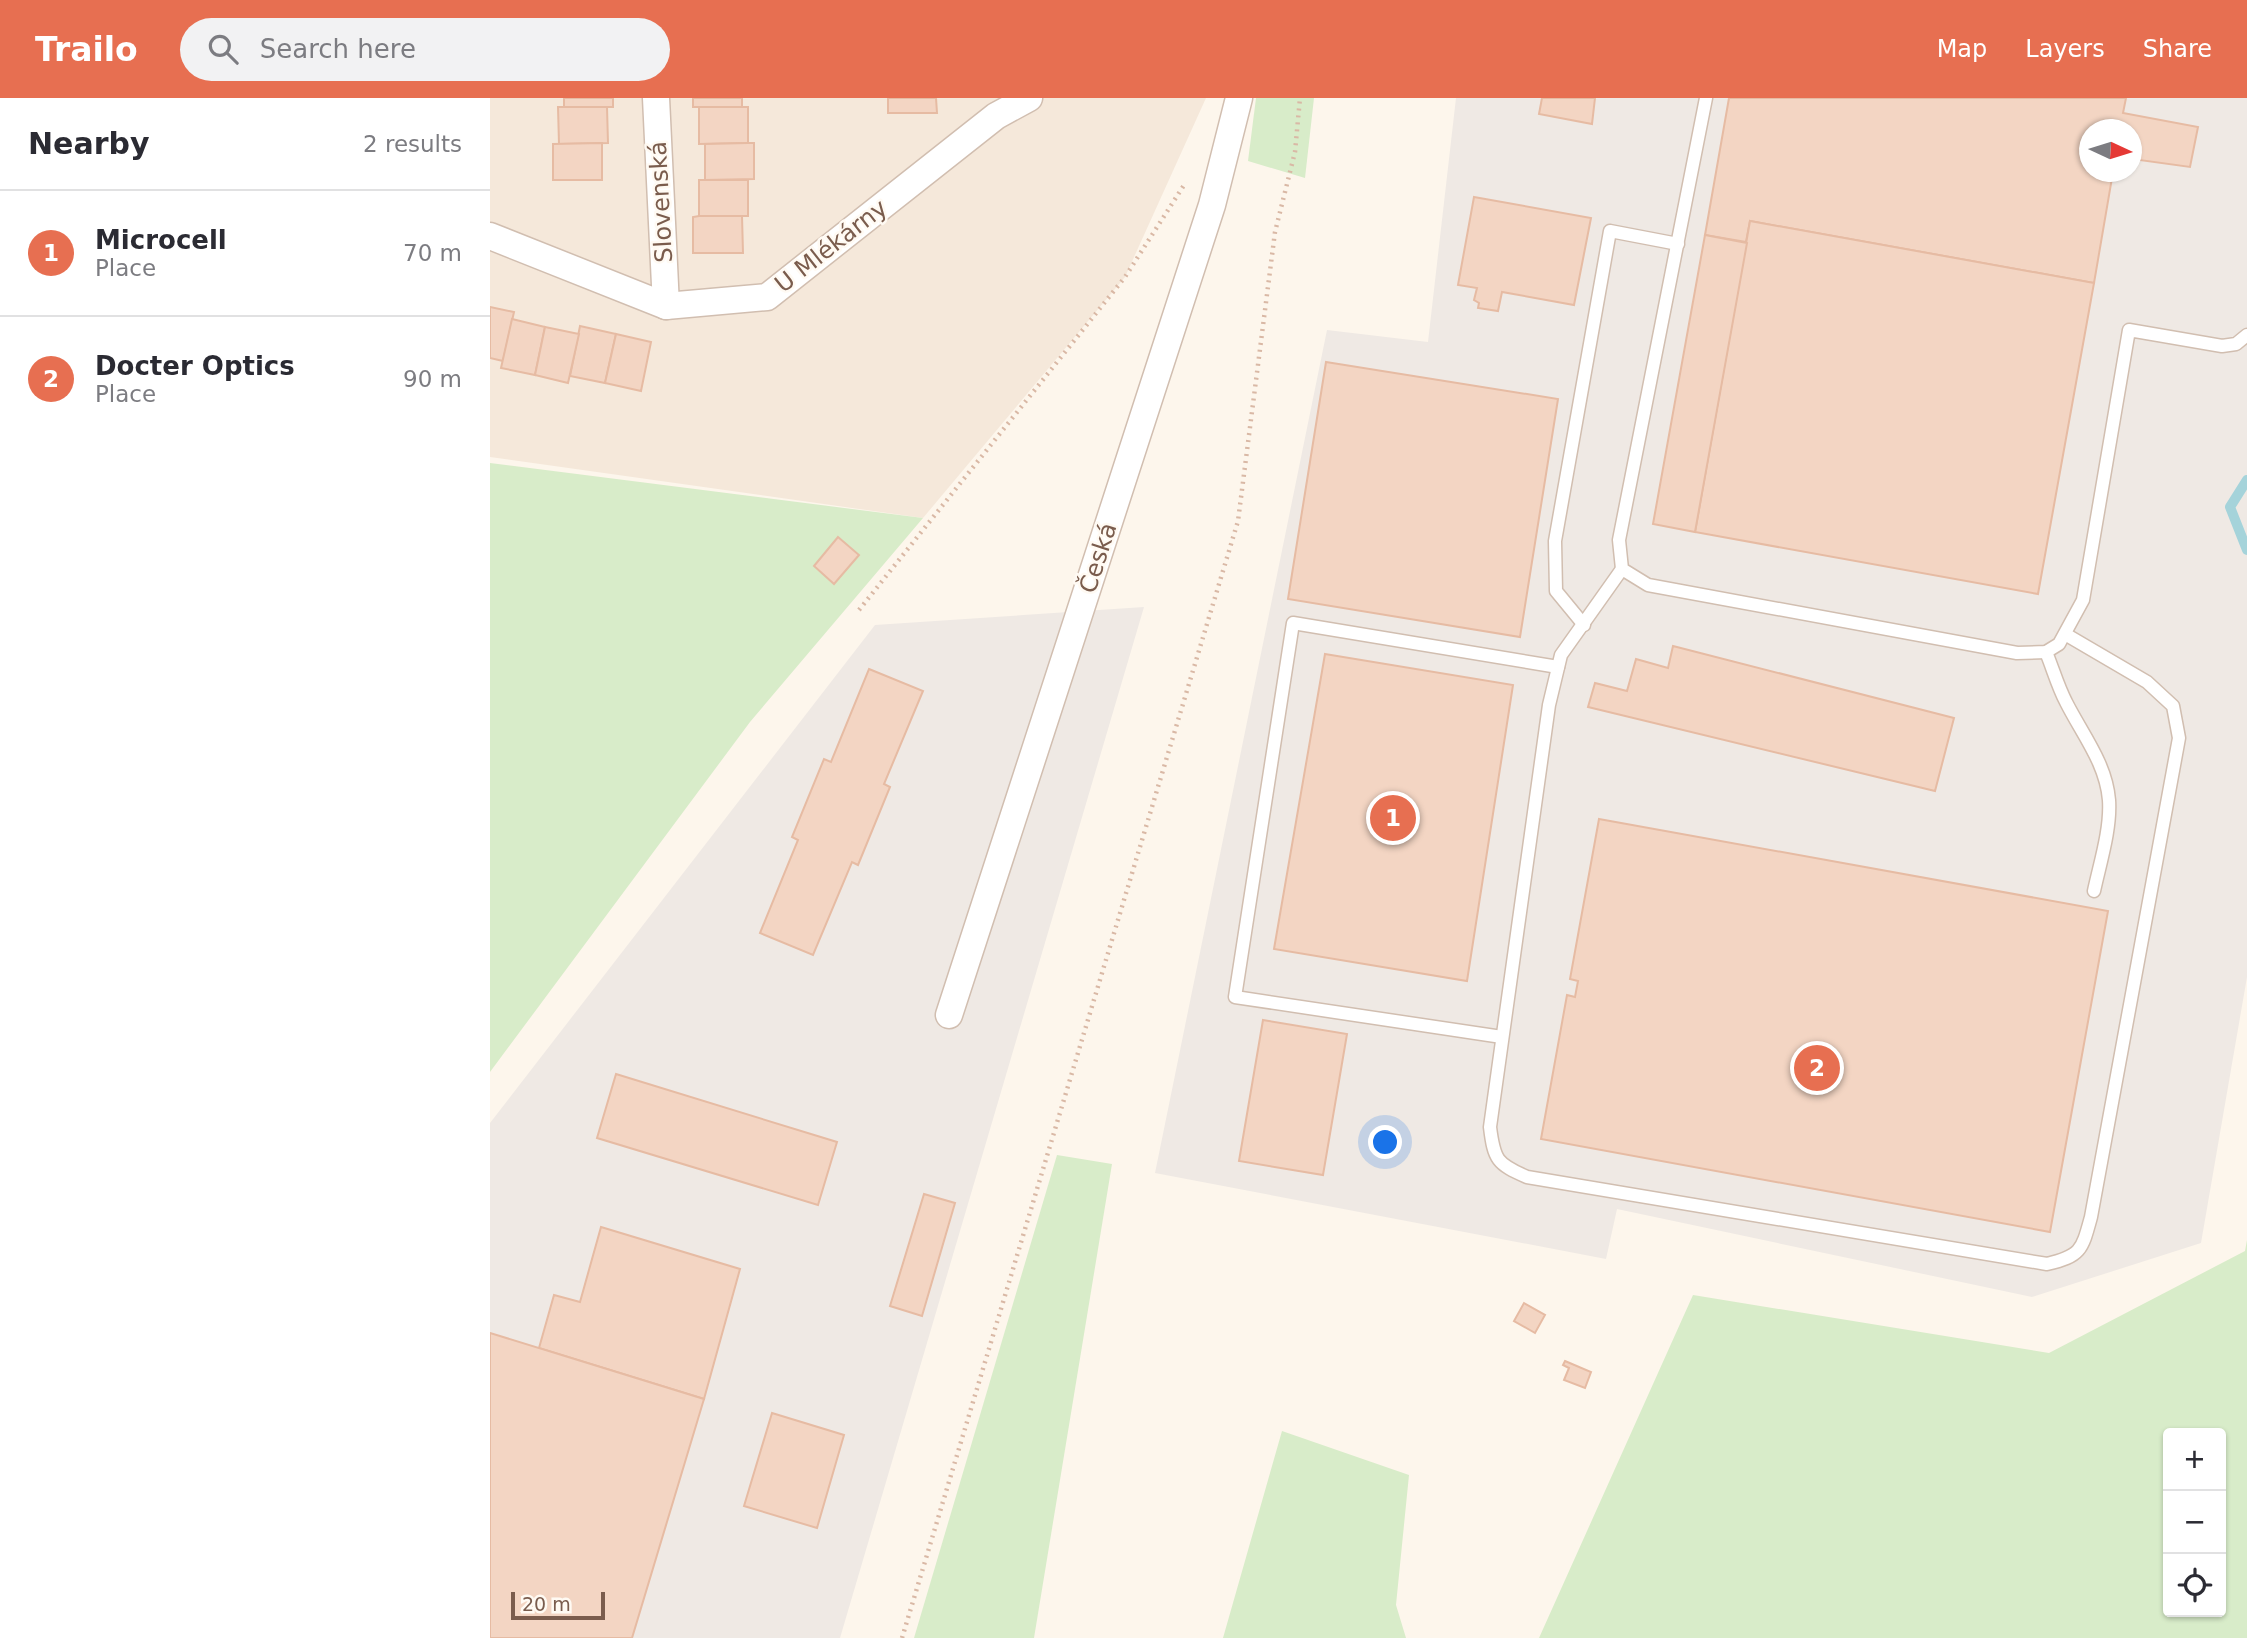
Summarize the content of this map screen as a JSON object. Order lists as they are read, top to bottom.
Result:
{
  "streets": {
    "street": ["Slovenská", "U Mlékárny", "Česká"]
  },
  "crossings": [
    ["Slovenská", "U Mlékárny"]
  ],
  "scale_bar": "20 m",
  "north": "right",
  "page": {
    "header": "Trailo",
    "search": "Search here",
    "nav": ["Map", "Layers", "Share"],
    "heading": ["Nearby", "2 results"],
    "list": [
      {
        "mark": "1",
        "name": "Microcell",
        "note": "Place",
        "value": "70 m"
      },
      {
        "mark": "2",
        "name": "Docter Optics",
        "note": "Place",
        "value": "90 m"
      }
    ],
    "pins": ["1", "2"],
    "map_buttons": ["+", "−"],
    "scale": "20 m"
  }
}
